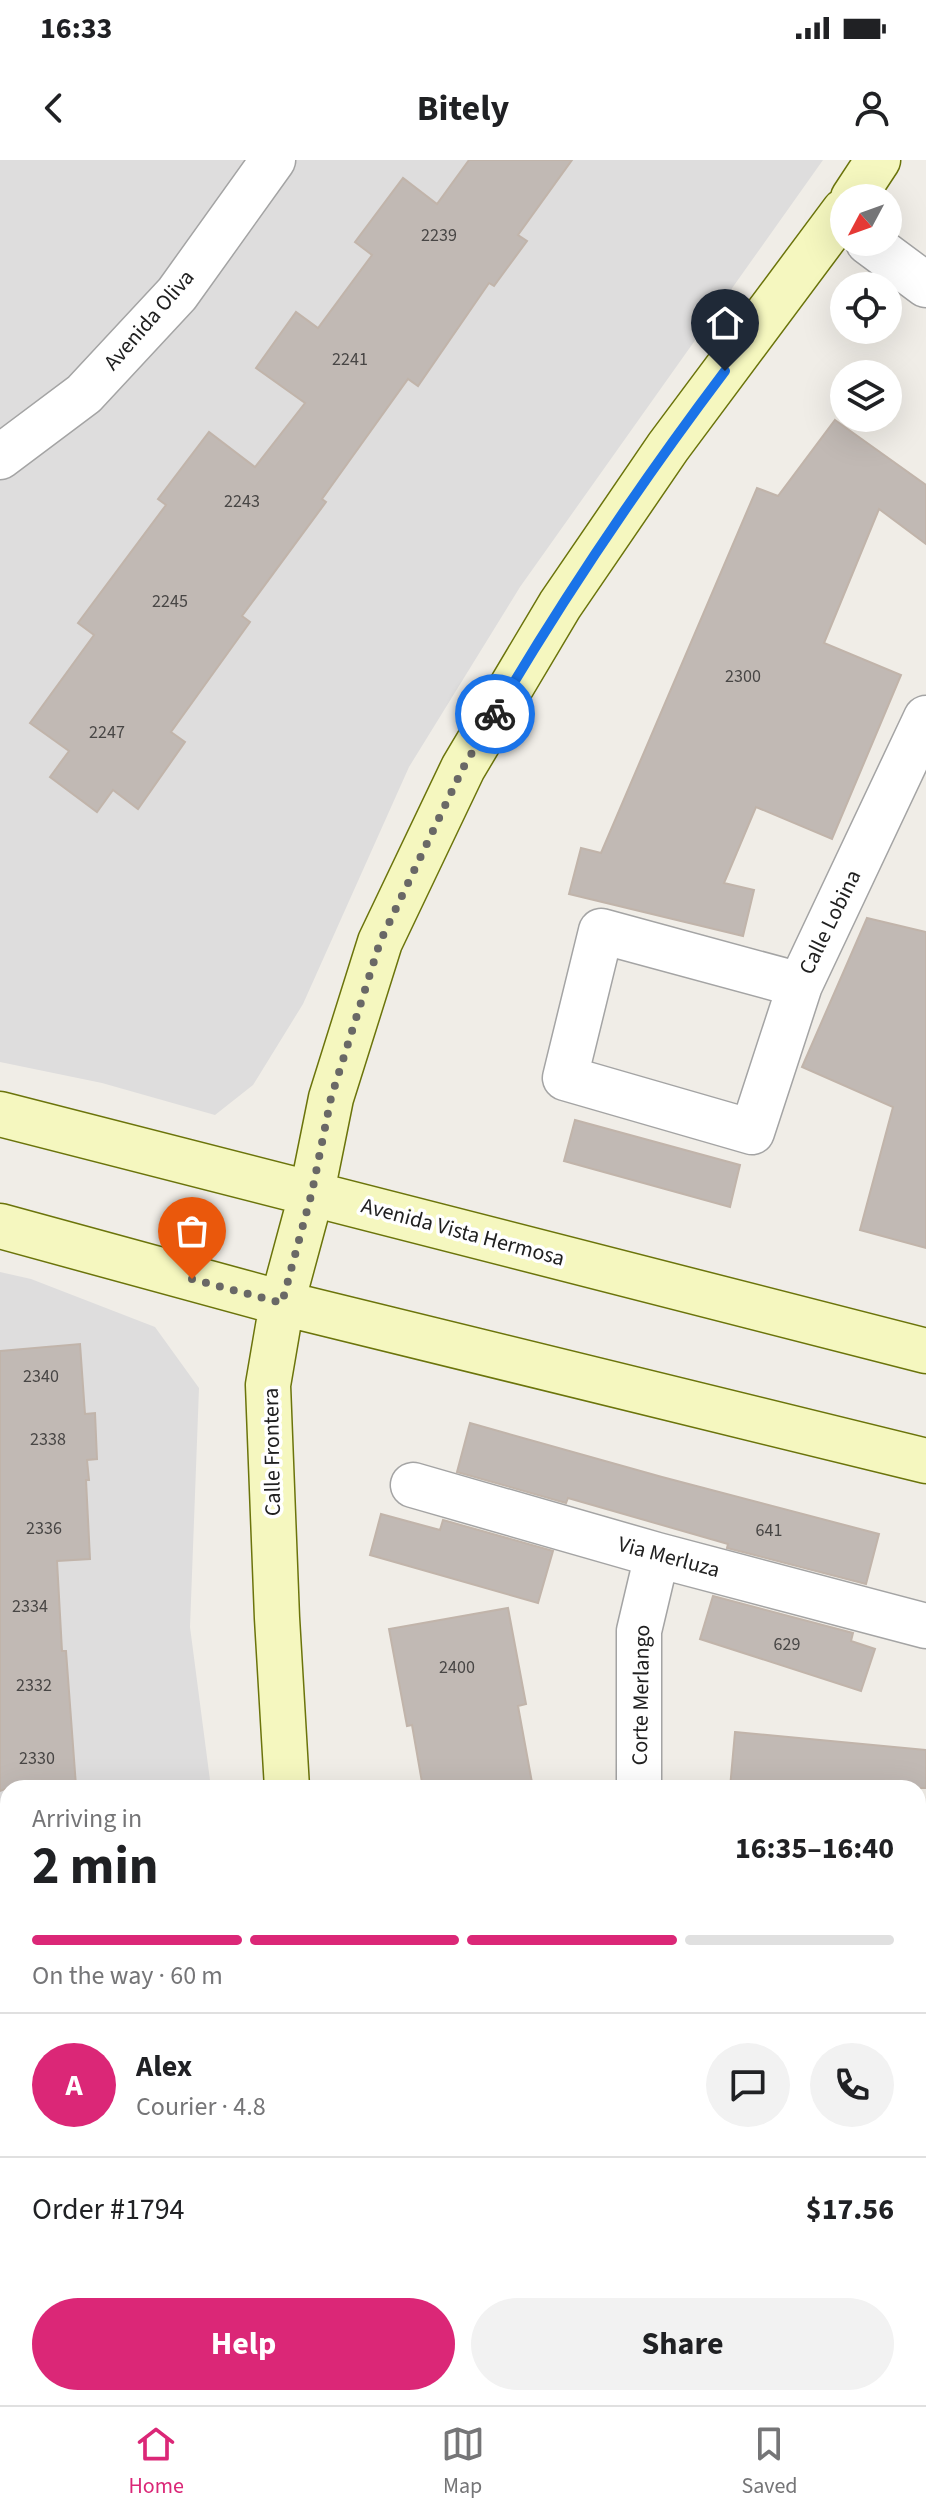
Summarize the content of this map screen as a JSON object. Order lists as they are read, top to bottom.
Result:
{
  "streets": {
    "main road": ["Avenida Vista Hermosa", "Calle Frontera"],
    "street": [
      "Avenida Oliva",
      "Calle Lobina",
      "Via Merluza",
      "Corte Merlango"
    ]
  },
  "crossings": [
    ["Avenida Vista Hermosa", "Calle Frontera"],
    ["Via Merluza", "Corte Merlango"]
  ],
  "house_numbers": [
    "2239",
    "2241",
    "2243",
    "2245",
    "2300",
    "2247",
    "2340",
    "2338",
    "2336",
    "641",
    "2334",
    "629",
    "2400",
    "2332",
    "2330"
  ],
  "north": "bottom left",
  "page": {
    "status": "16:33",
    "header": "Bitely",
    "heading": ["2 min", "Arriving in", "16:35–16:40"],
    "panel": [
      "Alex",
      "Courier · 4.8",
      "Order #1794",
      "$17.56"
    ],
    "bar": "On the way · 60 m",
    "round": "A",
    "buttons": ["Help", "Share"],
    "tabs": ["Home", "Map", "Saved"]
  }
}
